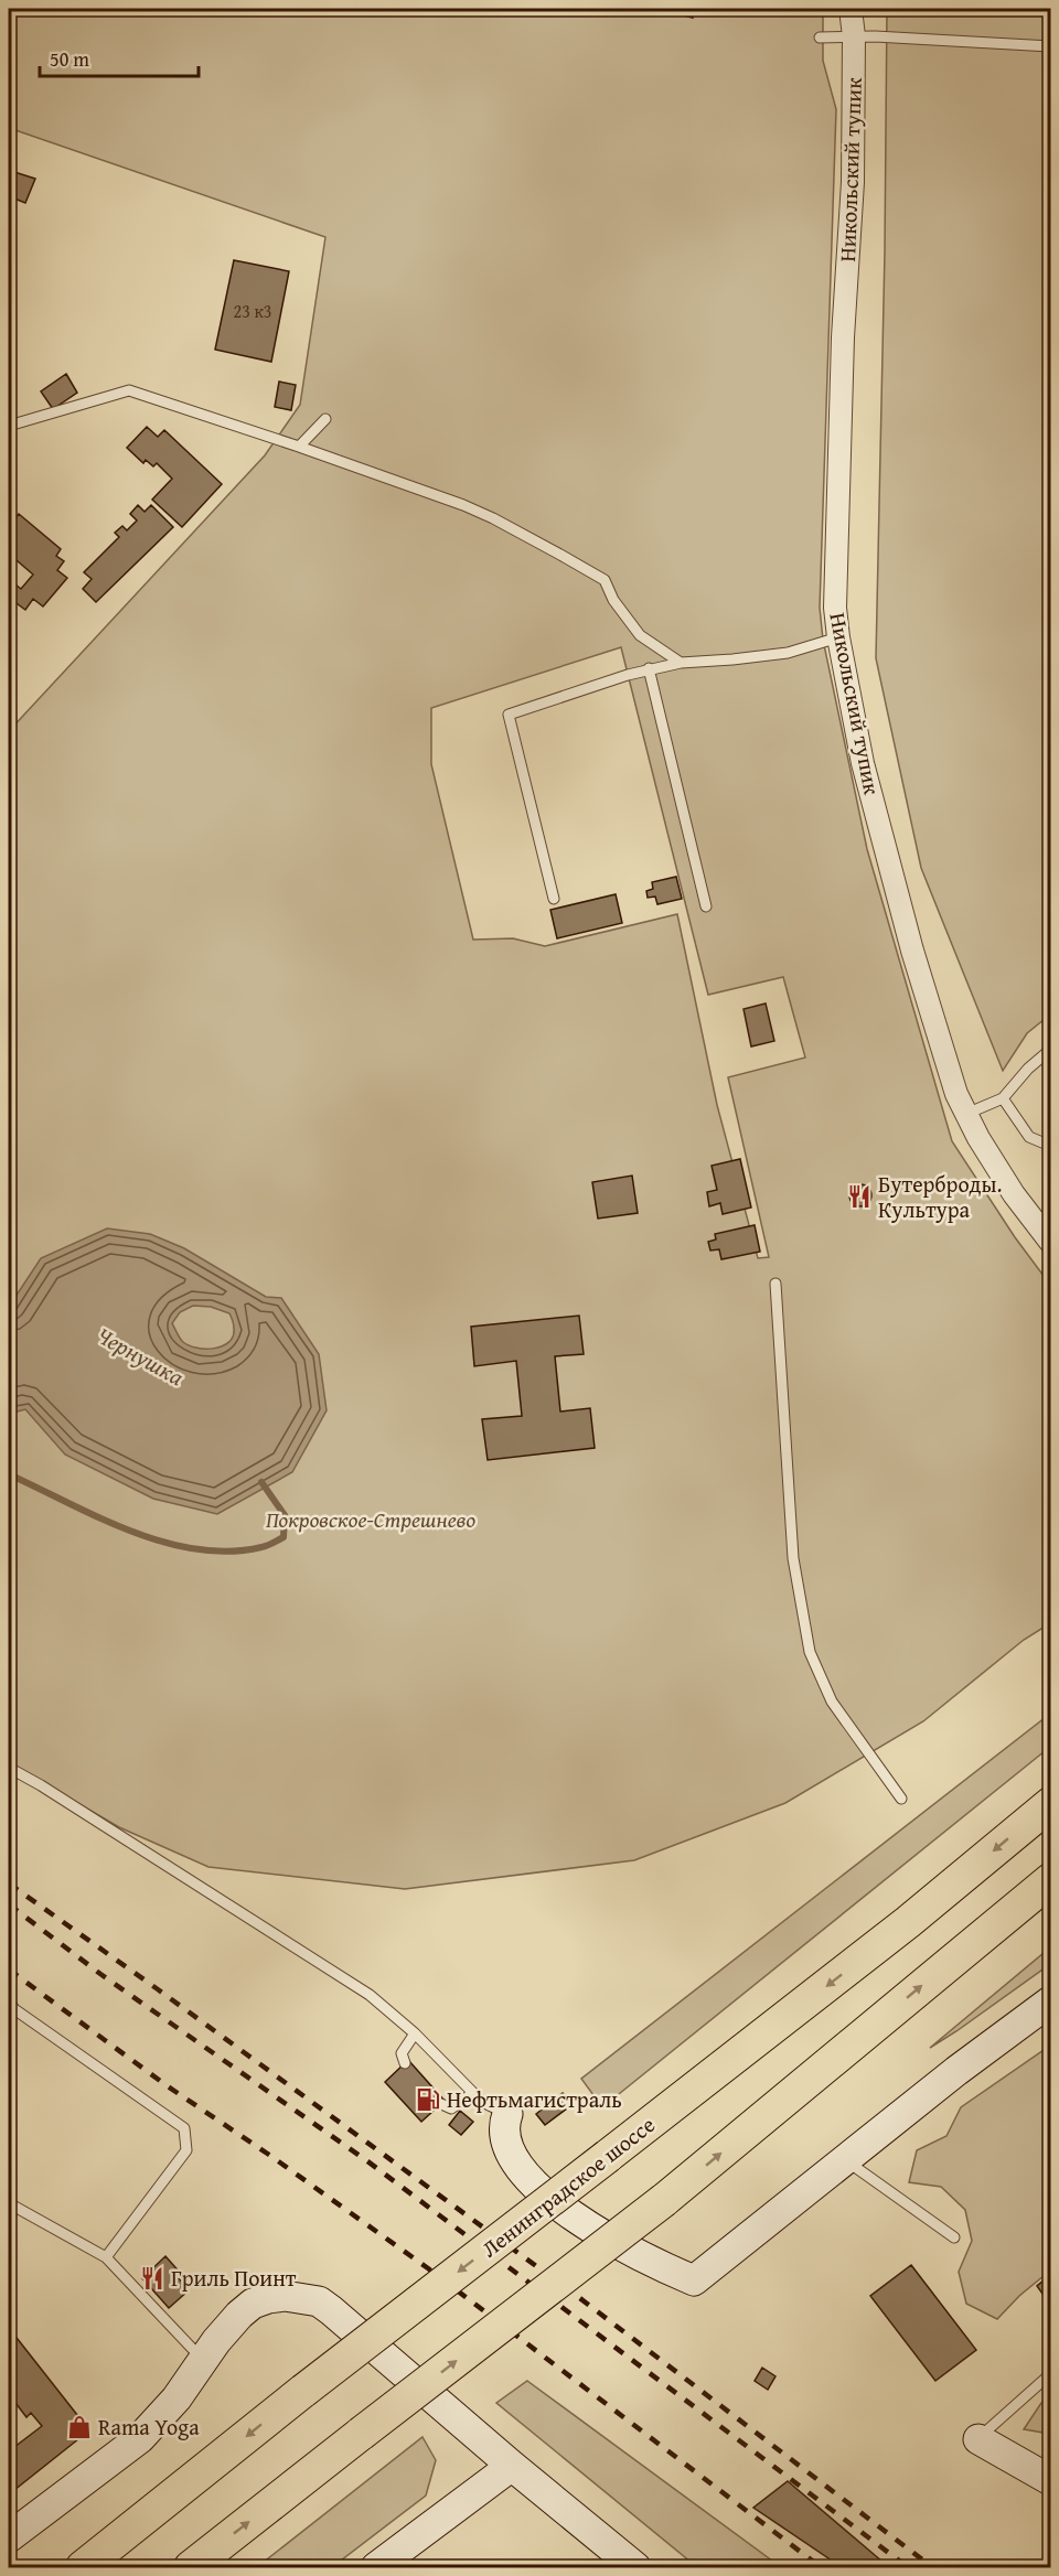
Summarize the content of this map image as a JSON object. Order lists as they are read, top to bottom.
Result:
{
  "streets": {
    "main road": ["Ленинградское шоссе"],
    "street": ["Никольский тупик"]
  },
  "water": ["Чернушка"],
  "parks": ["Покровское-Стрешнево"],
  "places": {
    "restaurant": ["Бутерброды. Культура", "Гриль Поинт"],
    "fuel station": ["Нефтьмагистраль"],
    "shop": ["Rama Yoga"]
  },
  "house_numbers": ["23 к3"],
  "scale_bar": "50 m"
}
